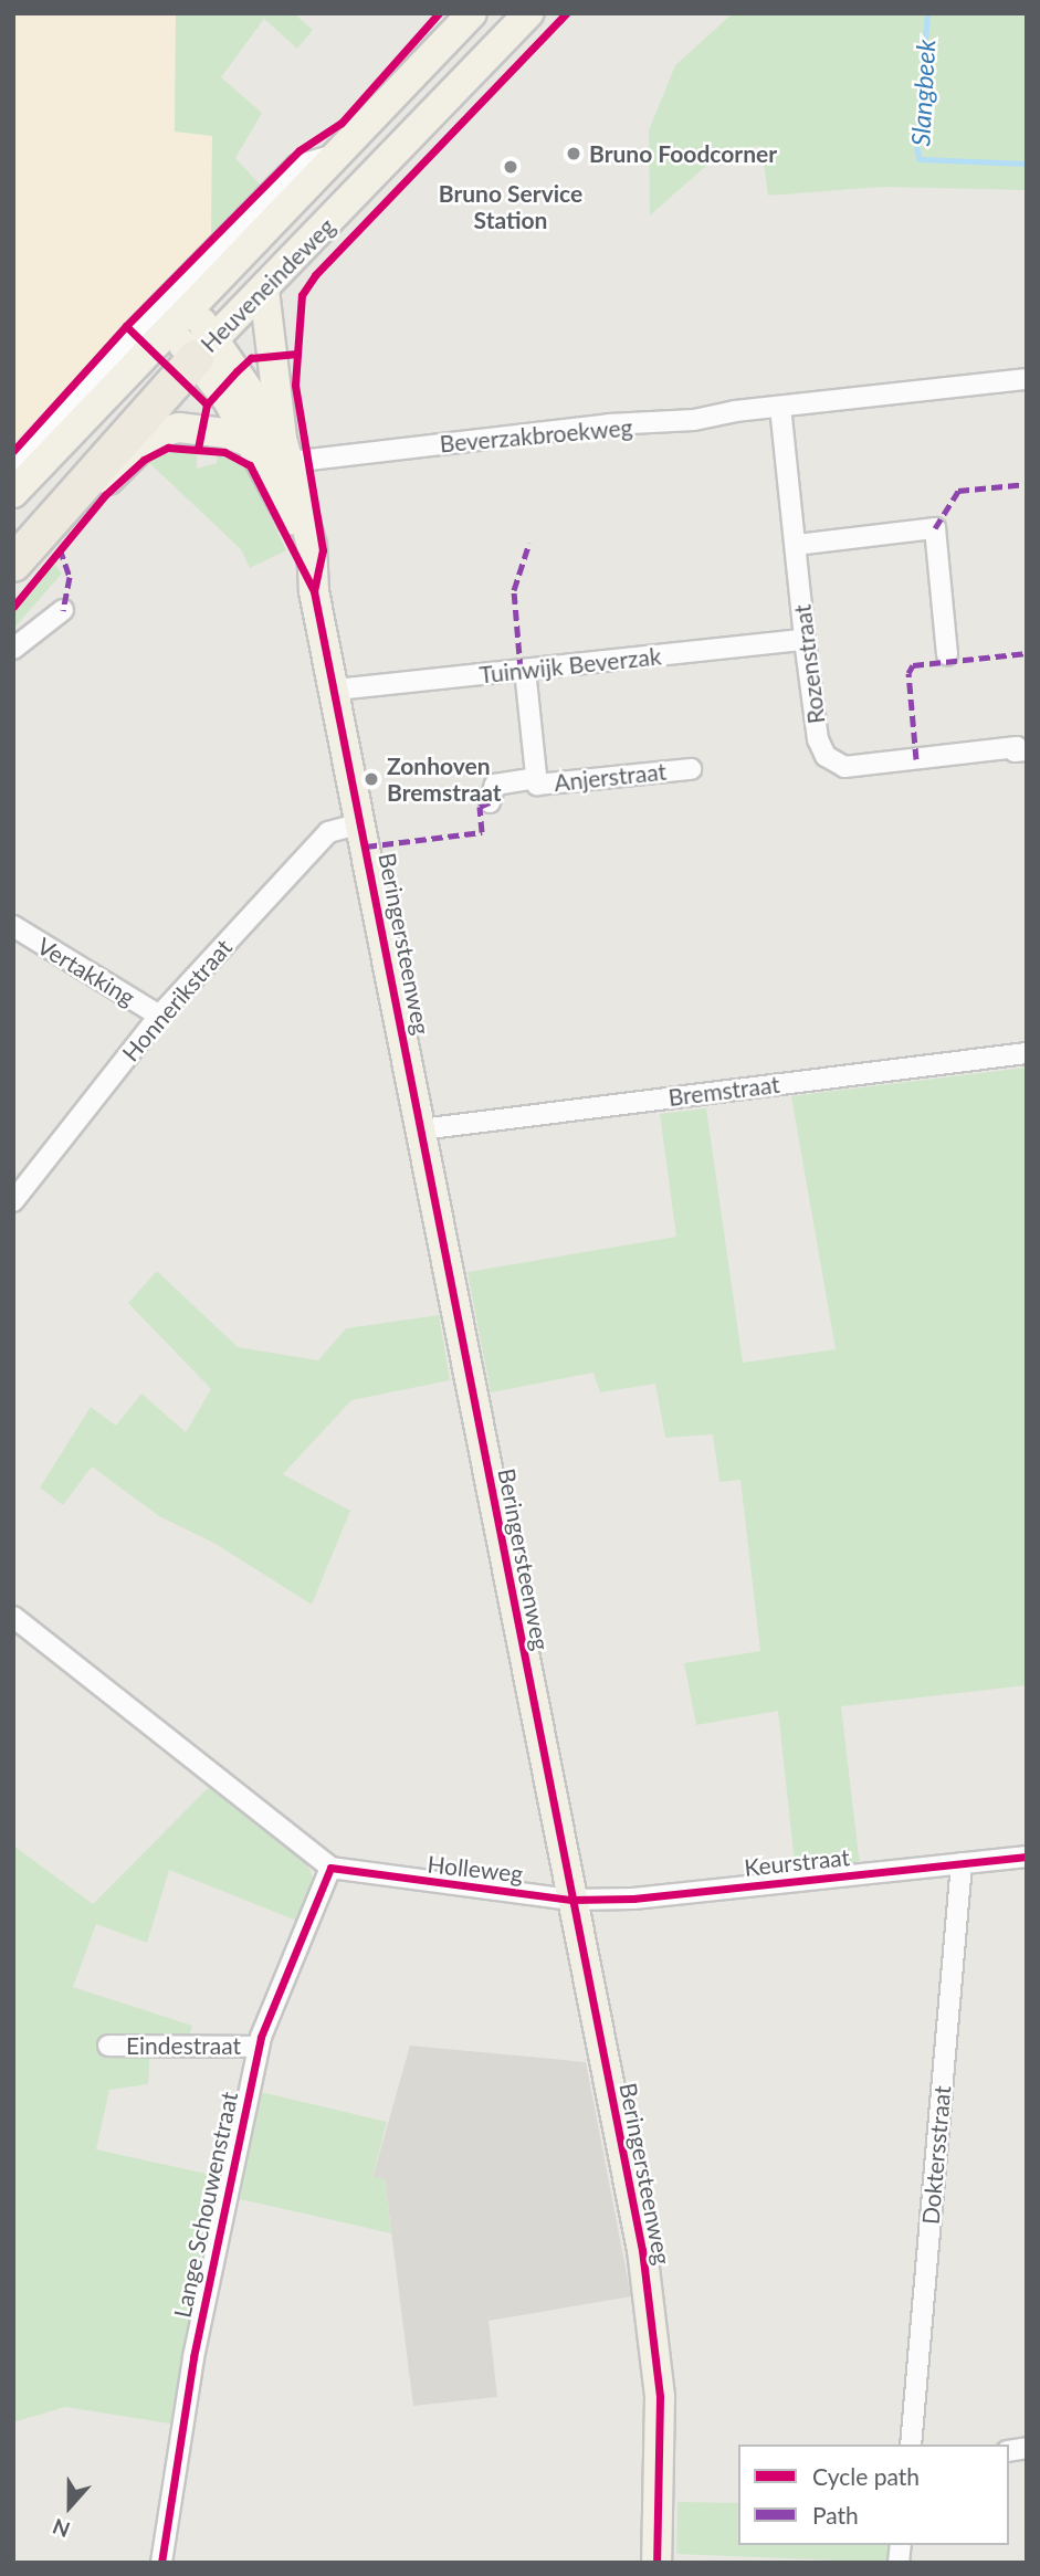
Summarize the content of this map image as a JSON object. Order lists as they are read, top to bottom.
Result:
{
  "streets": {
    "highway": ["Heuveneindeweg"],
    "main road": ["Beringersteenweg"],
    "street": [
      "Beverzakbroekweg",
      "Rozenstraat",
      "Tuinwijk Beverzak",
      "Anjerstraat",
      "Vertakking",
      "Honnerikstraat",
      "Bremstraat",
      "Keurstraat",
      "Holleweg",
      "Eindestraat",
      "Doktersstraat",
      "Lange Schouwenstraat"
    ]
  },
  "crossings": [
    ["Heuveneindeweg", "Beringersteenweg"],
    ["Beverzakbroekweg", "Rozenstraat"],
    ["Beverzakbroekweg", "Beringersteenweg"],
    ["Rozenstraat", "Tuinwijk Beverzak"],
    ["Tuinwijk Beverzak", "Anjerstraat"],
    ["Tuinwijk Beverzak", "Beringersteenweg"],
    ["Beringersteenweg", "Honnerikstraat"],
    ["Beringersteenweg", "Bremstraat"],
    ["Beringersteenweg", "Keurstraat"],
    ["Beringersteenweg", "Holleweg"],
    ["Vertakking", "Honnerikstraat"],
    ["Keurstraat", "Holleweg"],
    ["Keurstraat", "Doktersstraat"],
    ["Holleweg", "Lange Schouwenstraat"],
    ["Eindestraat", "Lange Schouwenstraat"]
  ],
  "water": ["Slangbeek"],
  "places": ["Bruno Foodcorner", "Bruno Service Station", "Zonhoven Bremstraat"],
  "legend": ["Cycle path", "Path"],
  "north": "bottom"
}
